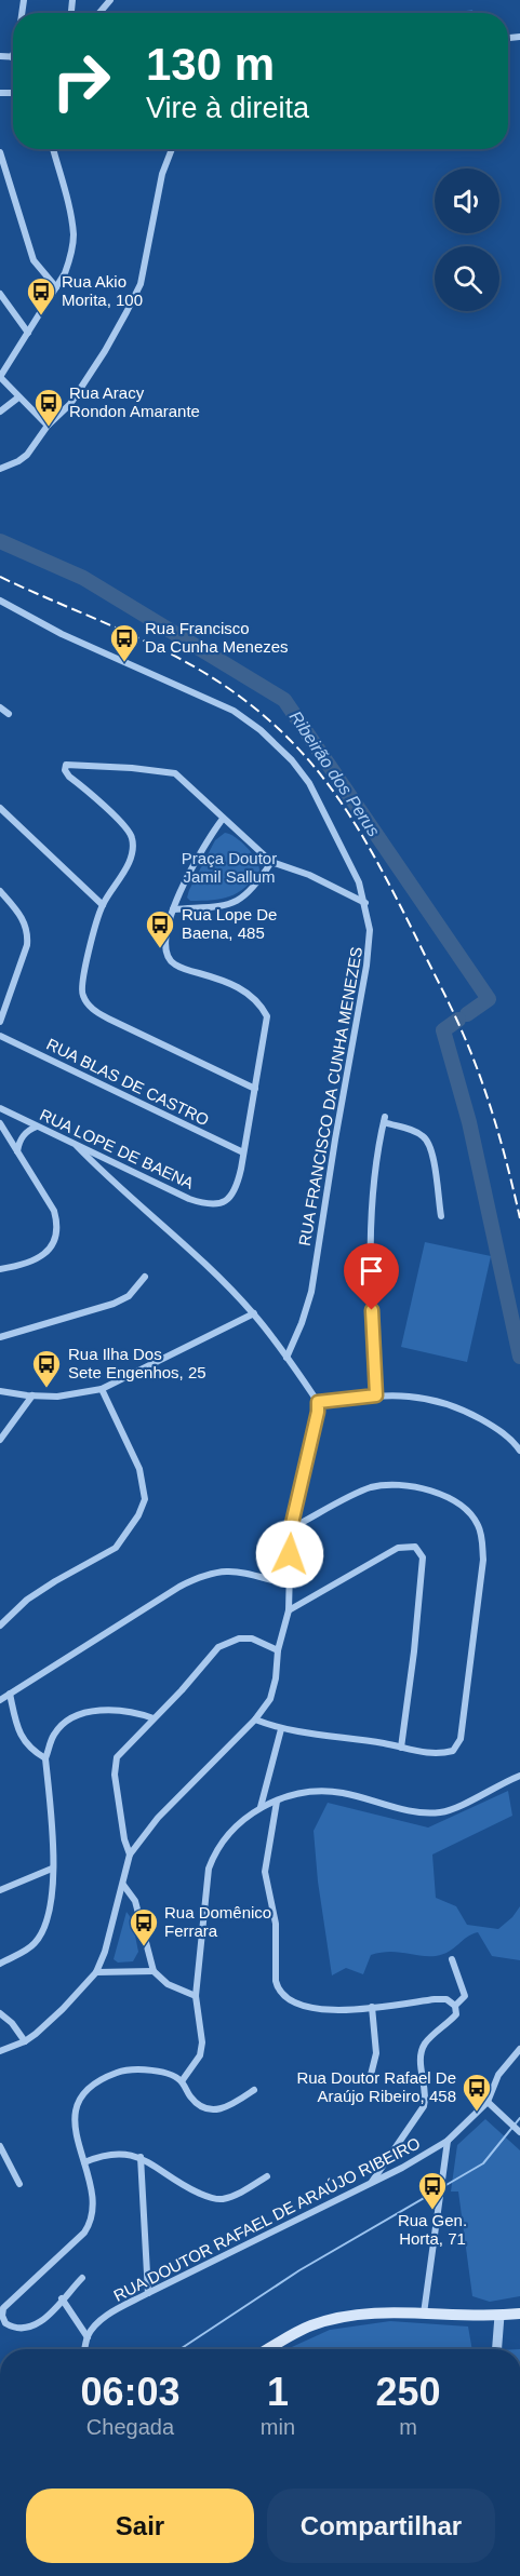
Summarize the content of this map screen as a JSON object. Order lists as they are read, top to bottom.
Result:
{
  "streets": {
    "street": [
      "RUA BLAS DE CASTRO",
      "RUA FRANCISCO DA CUNHA MENEZES",
      "RUA LOPE DE BAENA",
      "RUA DOUTOR RAFAEL DE ARAÚJO RIBEIRO"
    ]
  },
  "crossings": [
    ["RUA BLAS DE CASTRO", "RUA LOPE DE BAENA"]
  ],
  "water": ["Ribeirão dos Perus"],
  "parks": ["Praça Doutor Jamil Sallum"],
  "places": {
    "bus stop": [
      "Rua Akio Morita, 100",
      "Rua Aracy Rondon Amarante",
      "Rua Francisco Da Cunha Menezes",
      "Rua Lope De Baena, 485",
      "Rua Ilha Dos Sete Engenhos, 25",
      "Rua Domênico Ferrara",
      "Rua Doutor Rafael De Araújo Ribeiro, 458",
      "Rua Gen. Horta, 71"
    ]
  },
  "page": {
    "turn": ["130 m", "Vire à direita"],
    "eta": [
      "06:03",
      "Chegada",
      "1",
      "min",
      "250",
      "m"
    ],
    "buttons": ["Sair", "Compartilhar"]
  }
}
